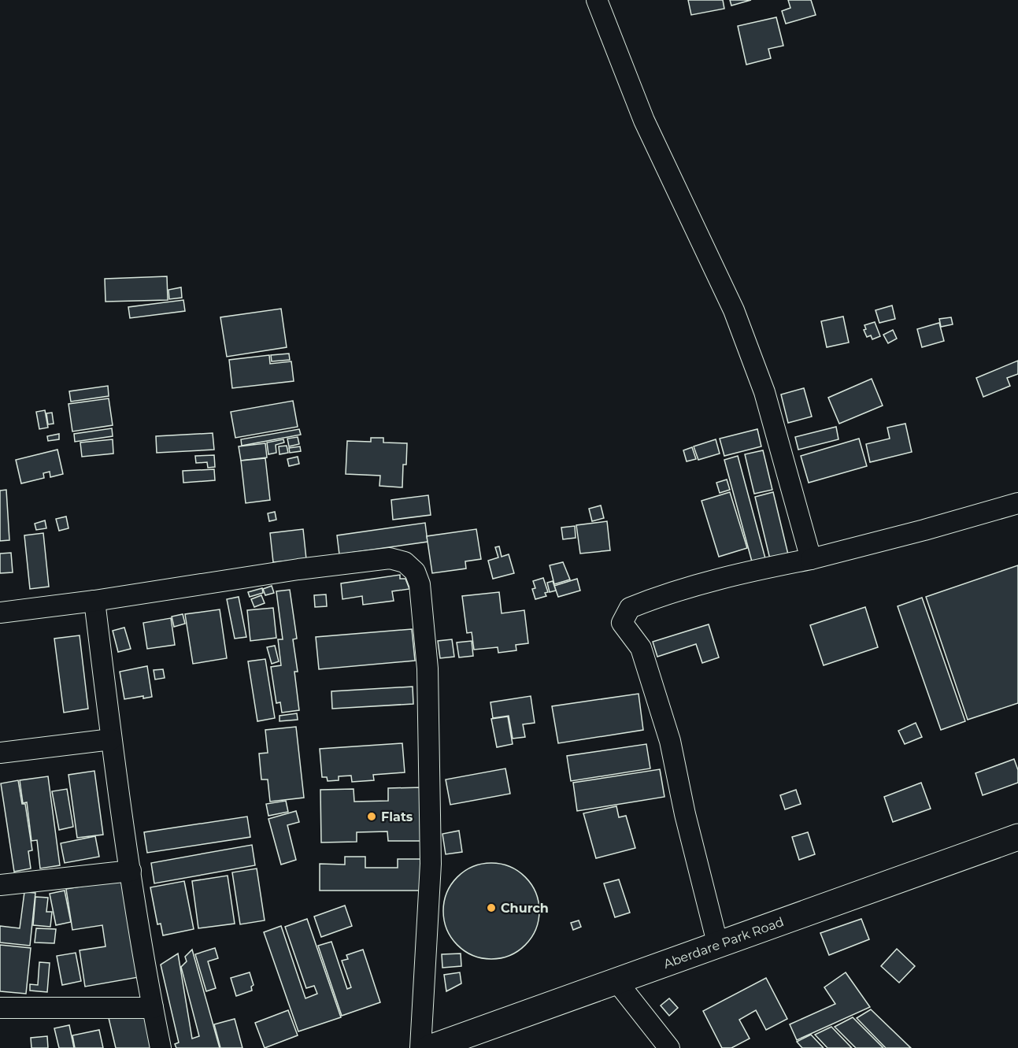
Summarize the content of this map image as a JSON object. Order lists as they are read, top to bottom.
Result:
{
  "streets": {
    "street": ["Aberdare Park Road"]
  },
  "places": ["Flats", "Church"]
}
